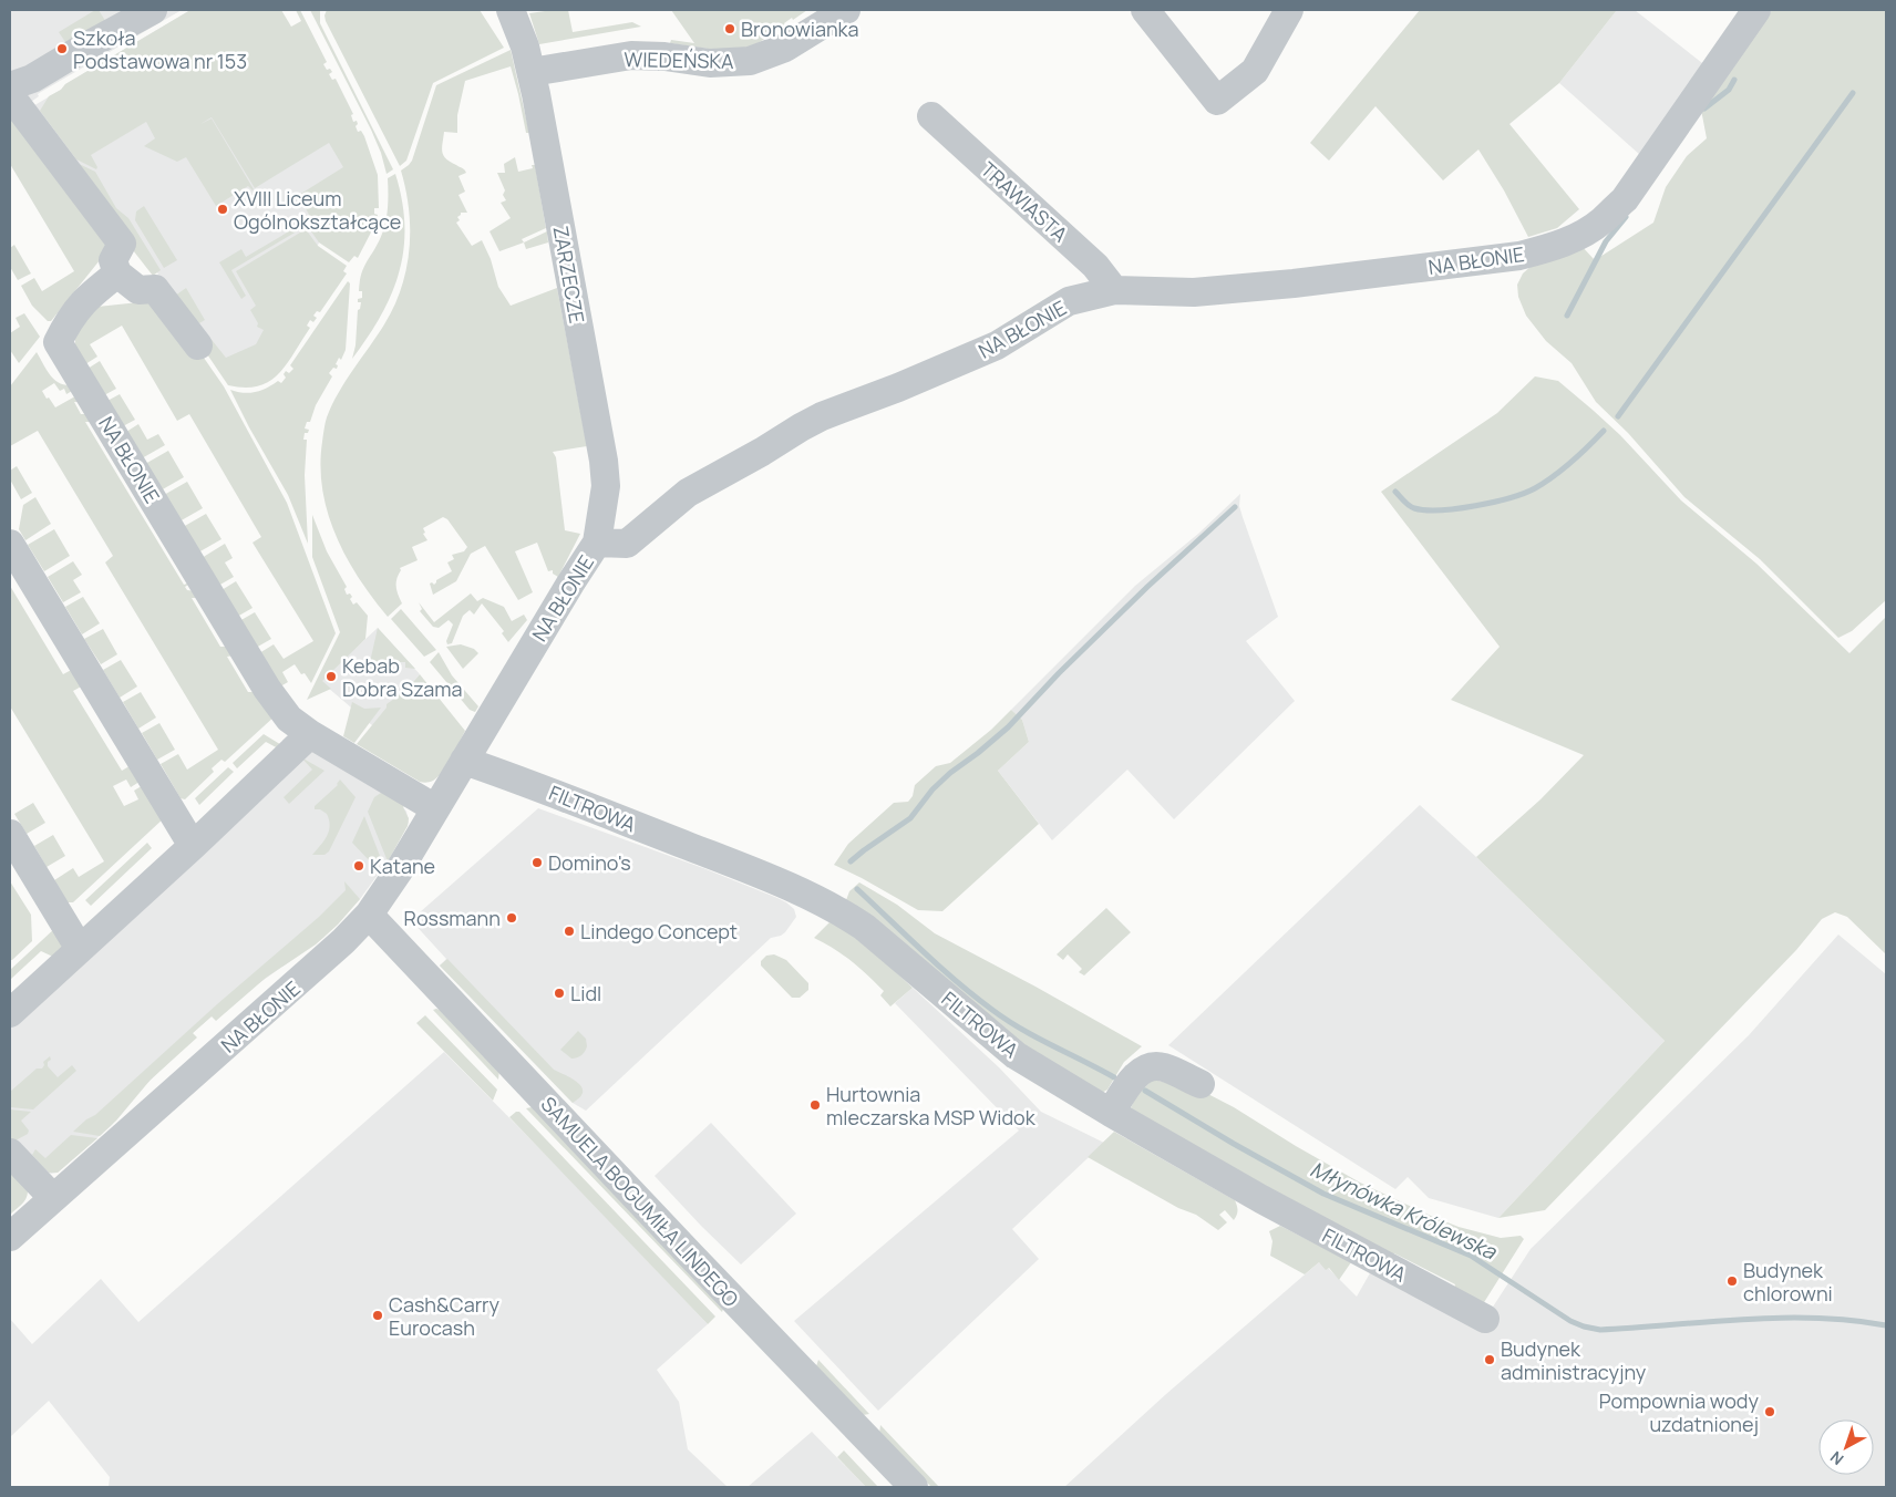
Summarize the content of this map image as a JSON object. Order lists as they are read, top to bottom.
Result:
{
  "streets": {
    "street": [
      "WIEDEŃSKA",
      "TRAWIASTA",
      "NA BŁONIE",
      "ZARZECZE",
      "FILTROWA",
      "SAMUELA BOGUMIŁA LINDEGO"
    ]
  },
  "crossings": [
    ["WIEDEŃSKA", "ZARZECZE"],
    ["TRAWIASTA", "NA BŁONIE"],
    ["NA BŁONIE", "ZARZECZE"],
    ["NA BŁONIE", "FILTROWA"],
    ["NA BŁONIE", "SAMUELA BOGUMIŁA LINDEGO"]
  ],
  "water": ["Młynówka Królewska"],
  "places": [
    "Bronowianka",
    "Szkoła Podstawowa nr 153",
    "XVIII Liceum Ogólnokształcące",
    "Kebab Dobra Szama",
    "Domino's",
    "Katane",
    "Rossmann",
    "Lindego Concept",
    "Lidl",
    "Hurtownia mleczarska MSP Widok",
    "Budynek chlorowni",
    "Cash&Carry Eurocash",
    "Budynek administracyjny",
    "Pompownia wody uzdatnionej"
  ],
  "north": "bottom left"
}
